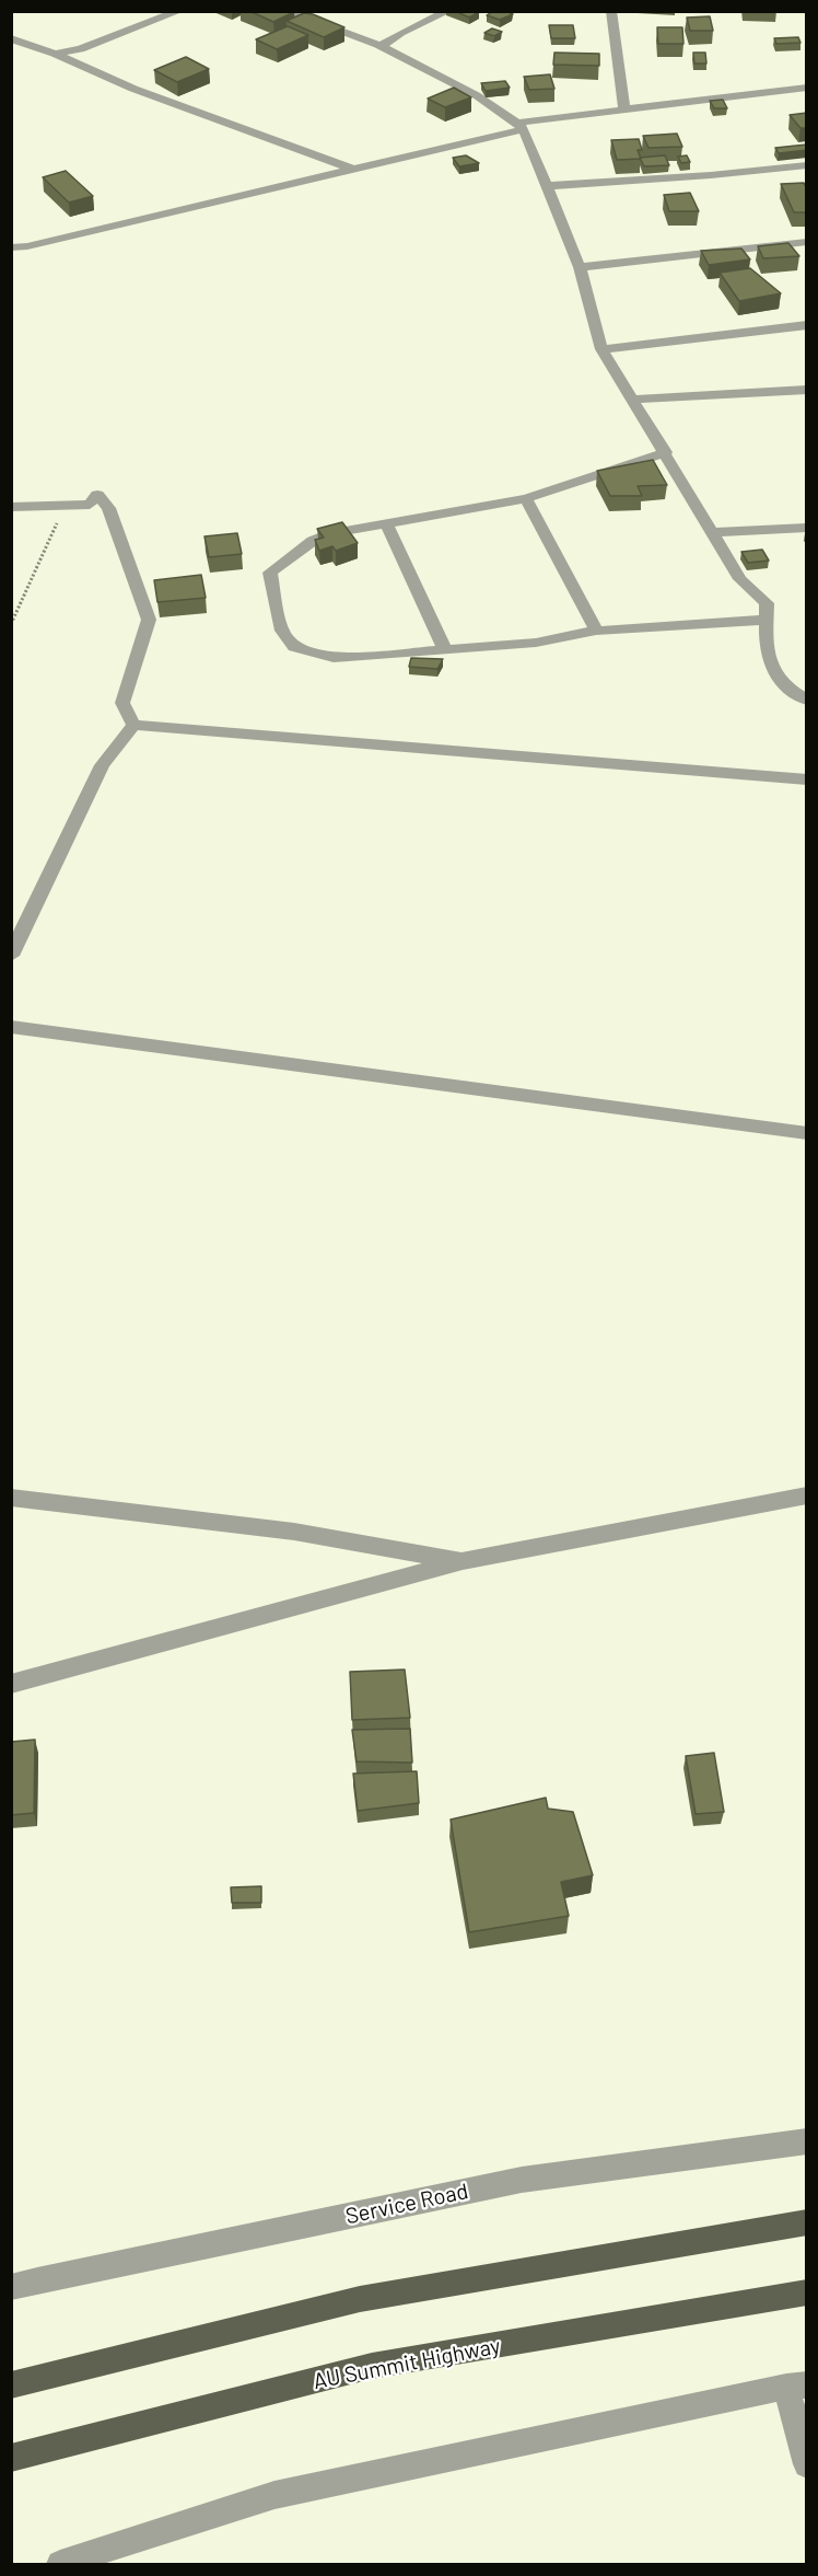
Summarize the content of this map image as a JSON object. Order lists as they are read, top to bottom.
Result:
{
  "streets": {
    "main road": ["AU Summit Highway"],
    "street": ["Service Road"]
  }
}
